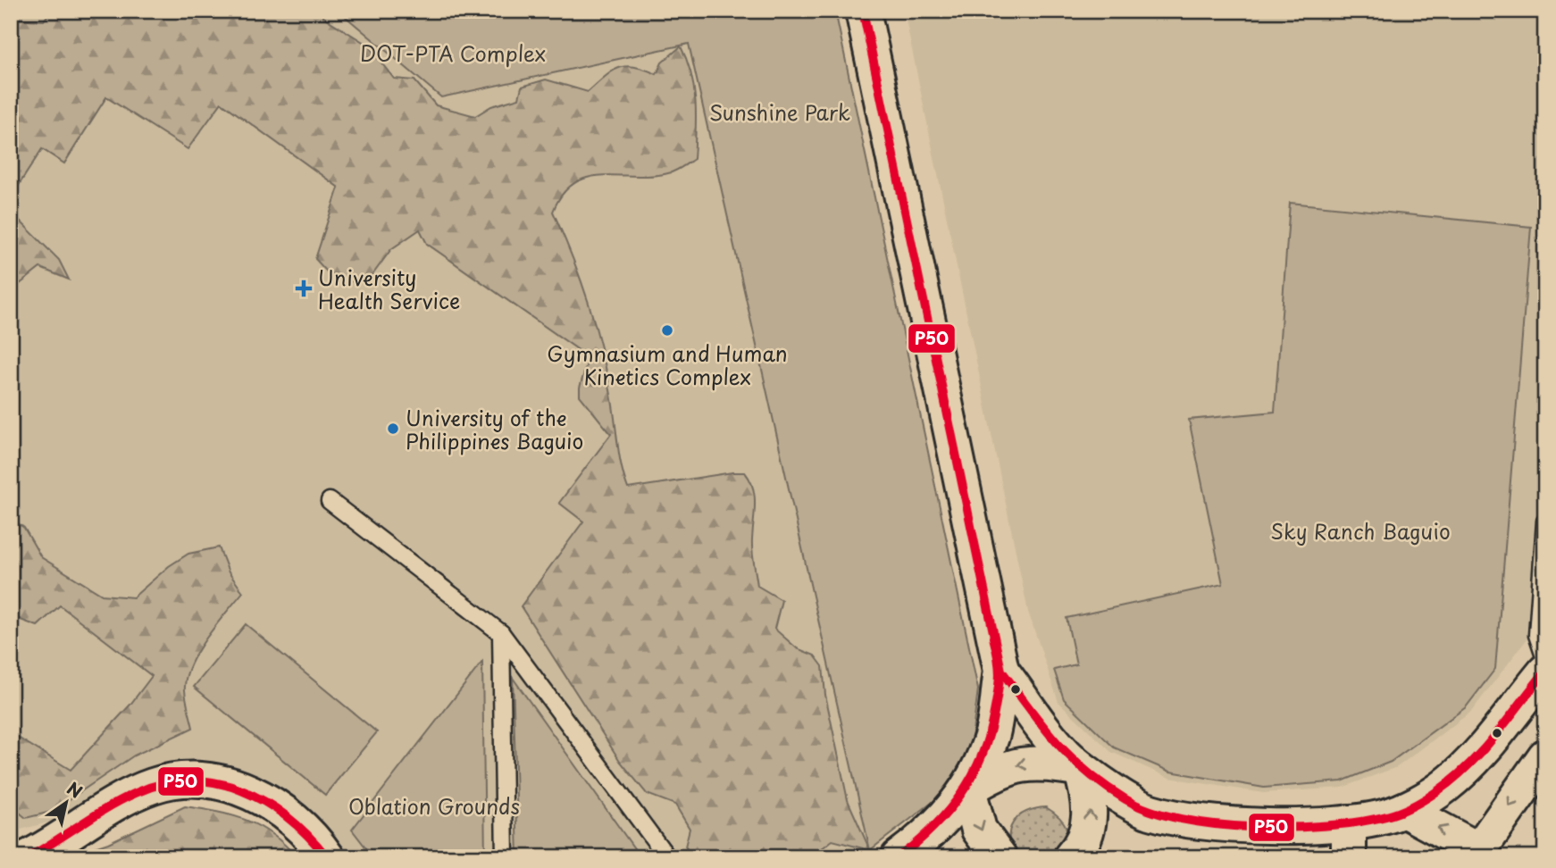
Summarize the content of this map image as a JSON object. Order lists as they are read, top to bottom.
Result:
{
  "parks": [
    "DOT-PTA Complex",
    "Sunshine Park",
    "Sky Ranch Baguio",
    "Oblation Grounds"
  ],
  "places": {
    "health": ["University Health Service"],
    "other": ["Gymnasium and Human Kinetics Complex", "University of the Philippines Baguio"]
  },
  "lines": ["transit line P50"],
  "north": "top right"
}
